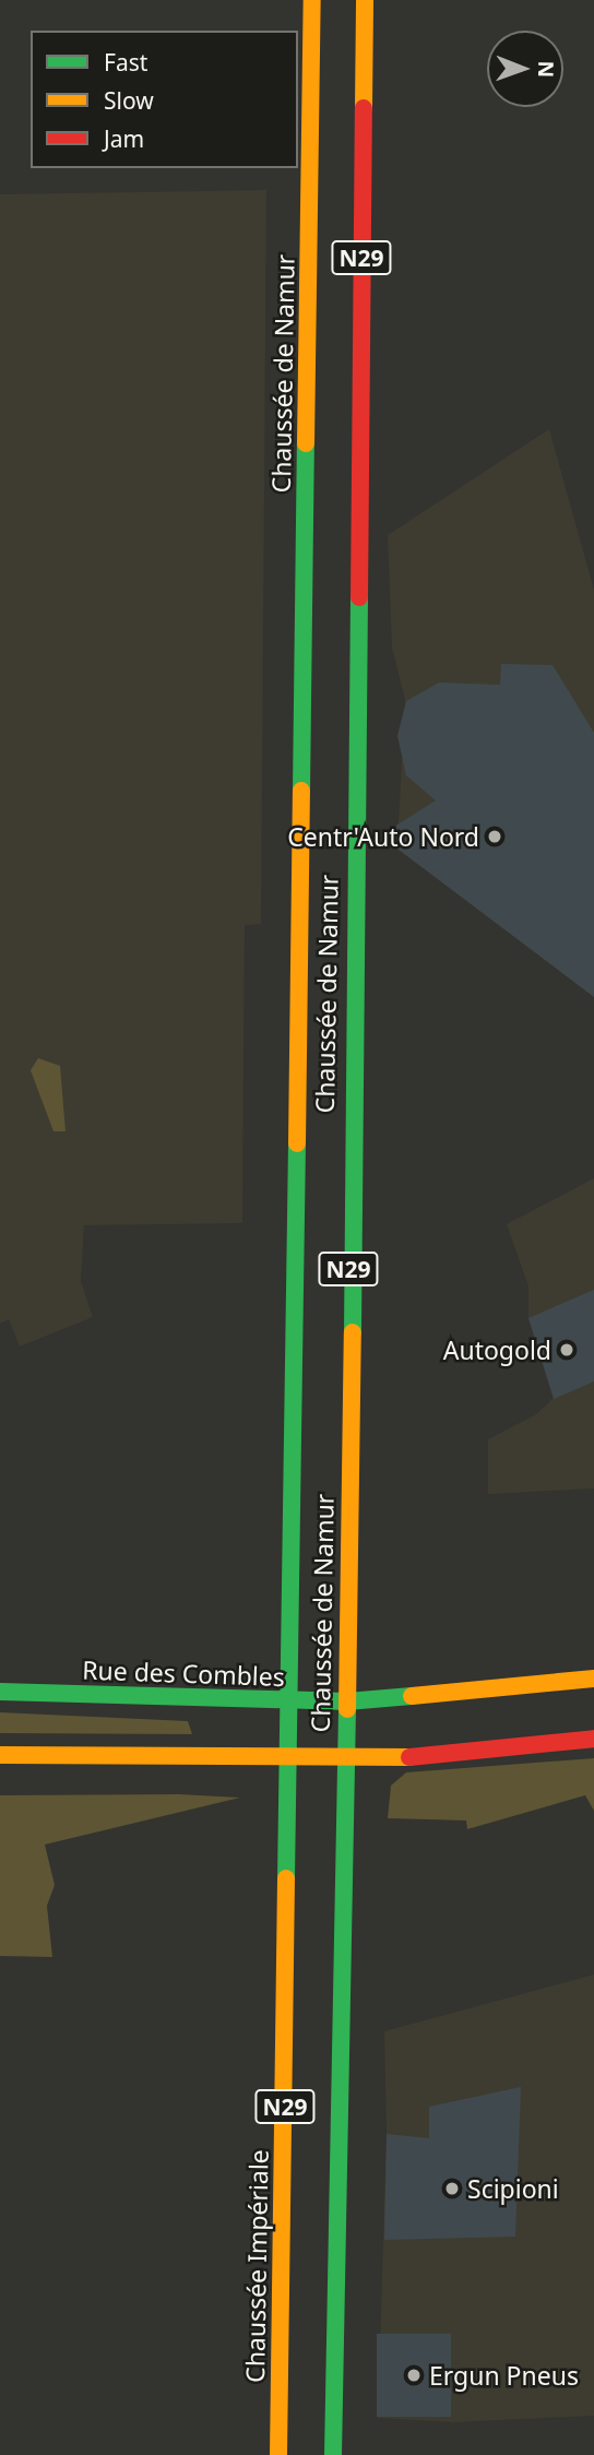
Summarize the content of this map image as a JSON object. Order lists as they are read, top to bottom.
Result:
{
  "streets": {
    "main road": [
      "N29",
      "Chaussée de Namur",
      "Rue des Combles",
      "Chaussée Impériale"
    ]
  },
  "crossings": [
    ["N29", "Chaussée de Namur"],
    ["Chaussée de Namur", "Rue des Combles"],
    ["Chaussée de Namur", "Chaussée Impériale"]
  ],
  "places": [
    "Centr'Auto Nord",
    "Autogold",
    "Scipioni",
    "Ergun Pneus"
  ],
  "legend": ["Fast", "Slow", "Jam"],
  "north": "right"
}
